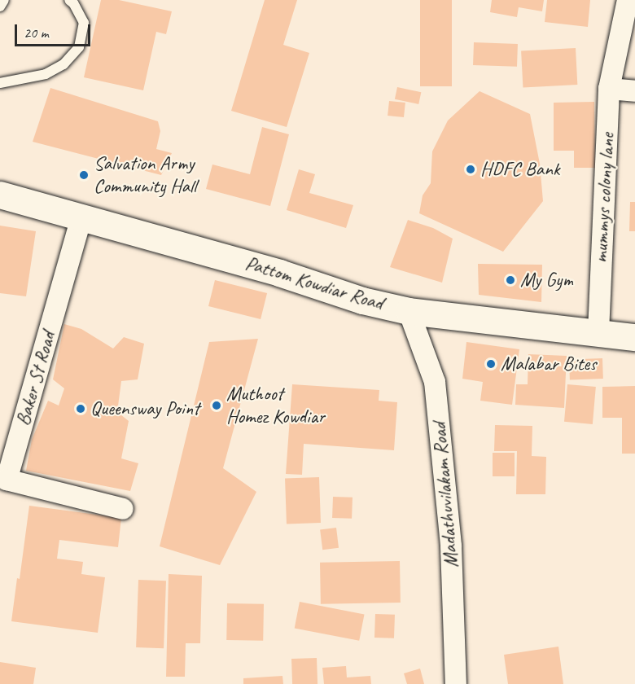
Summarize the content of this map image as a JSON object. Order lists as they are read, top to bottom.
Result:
{
  "streets": {
    "main road": ["Pattom Kowdiar Road"],
    "street": ["mummys colony lane", "Baker St Road", "Madathuvilakam Road"]
  },
  "crossings": [
    ["mummys colony lane", "Pattom Kowdiar Road"],
    ["Pattom Kowdiar Road", "Baker St Road"],
    ["Pattom Kowdiar Road", "Madathuvilakam Road"]
  ],
  "places": [
    "HDFC Bank",
    "Salvation Army Community Hall",
    "My Gym",
    "Malabar Bites",
    "Muthoot Homez Kowdiar",
    "Queensway Point"
  ],
  "scale_bar": "20 m"
}
